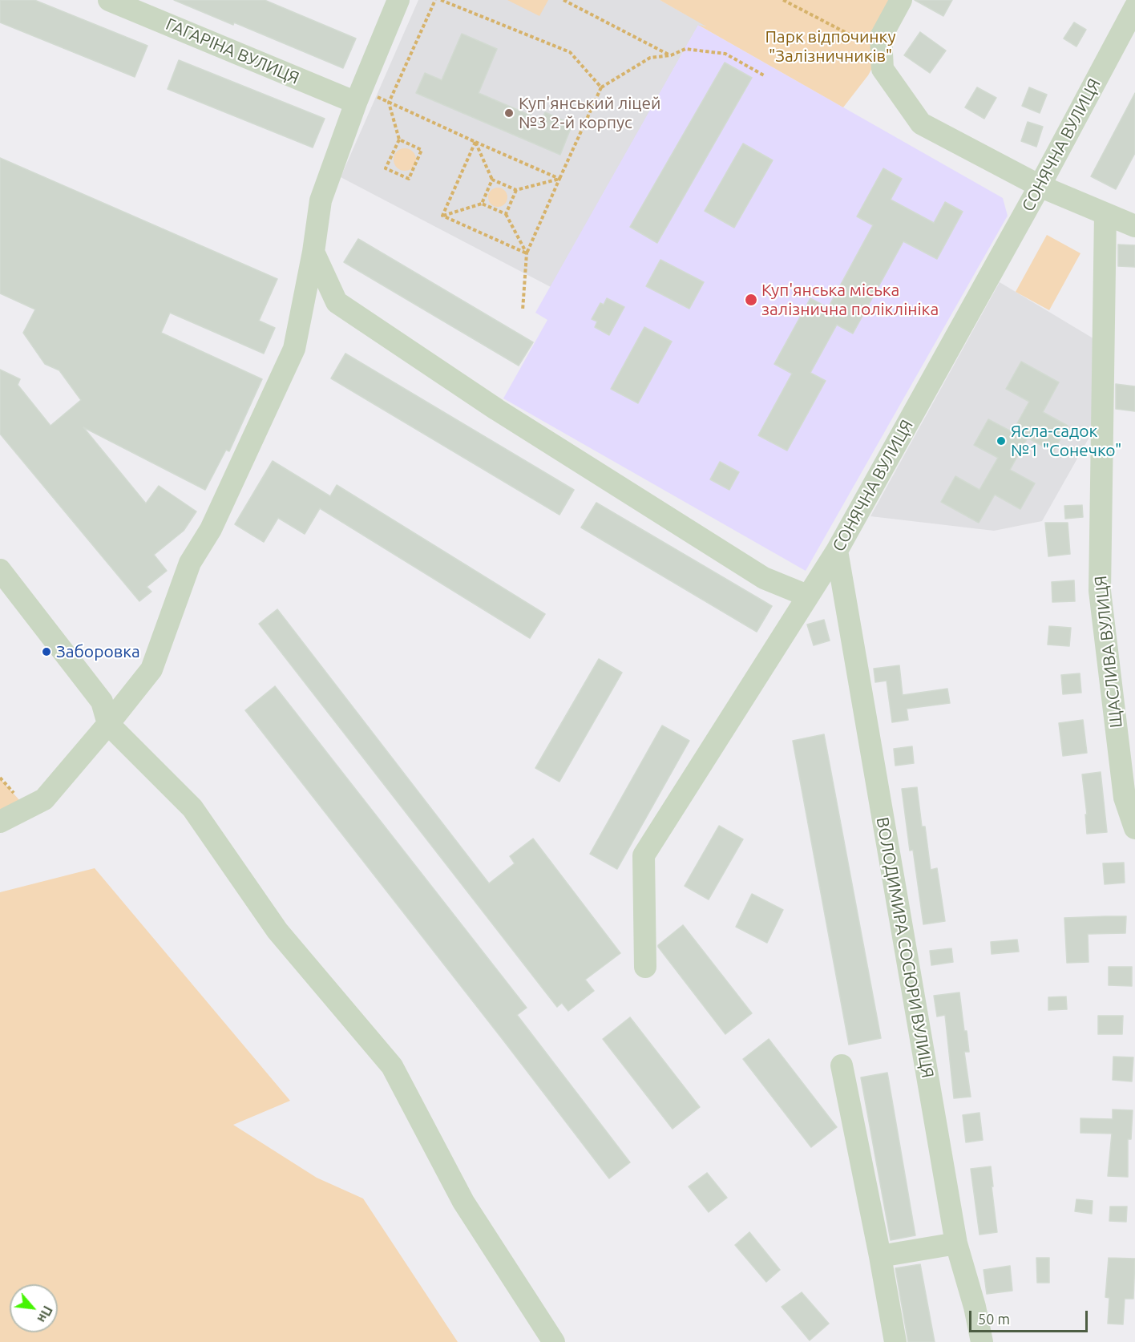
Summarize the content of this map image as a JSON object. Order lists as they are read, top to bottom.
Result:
{
  "streets": {
    "street": [
      "ГАГАРІНА ВУЛИЦЯ",
      "СОНЯЧНА ВУЛИЦЯ",
      "ЩАСЛИВА ВУЛИЦЯ",
      "ВОЛОДИМИРА СОСЮРИ ВУЛИЦЯ"
    ]
  },
  "crossings": [
    ["СОНЯЧНА ВУЛИЦЯ", "ВОЛОДИМИРА СОСЮРИ ВУЛИЦЯ"]
  ],
  "parks": ["Парк відпочинку \"Залізничників\""],
  "places": [
    "Куп'янський ліцей №3 2-й корпус",
    "Куп'янська міська залізнична поліклініка",
    "Ясла-садок №1 \"Сонечко\"",
    "Заборовка"
  ],
  "scale_bar": "50 m",
  "north": "bottom right"
}
